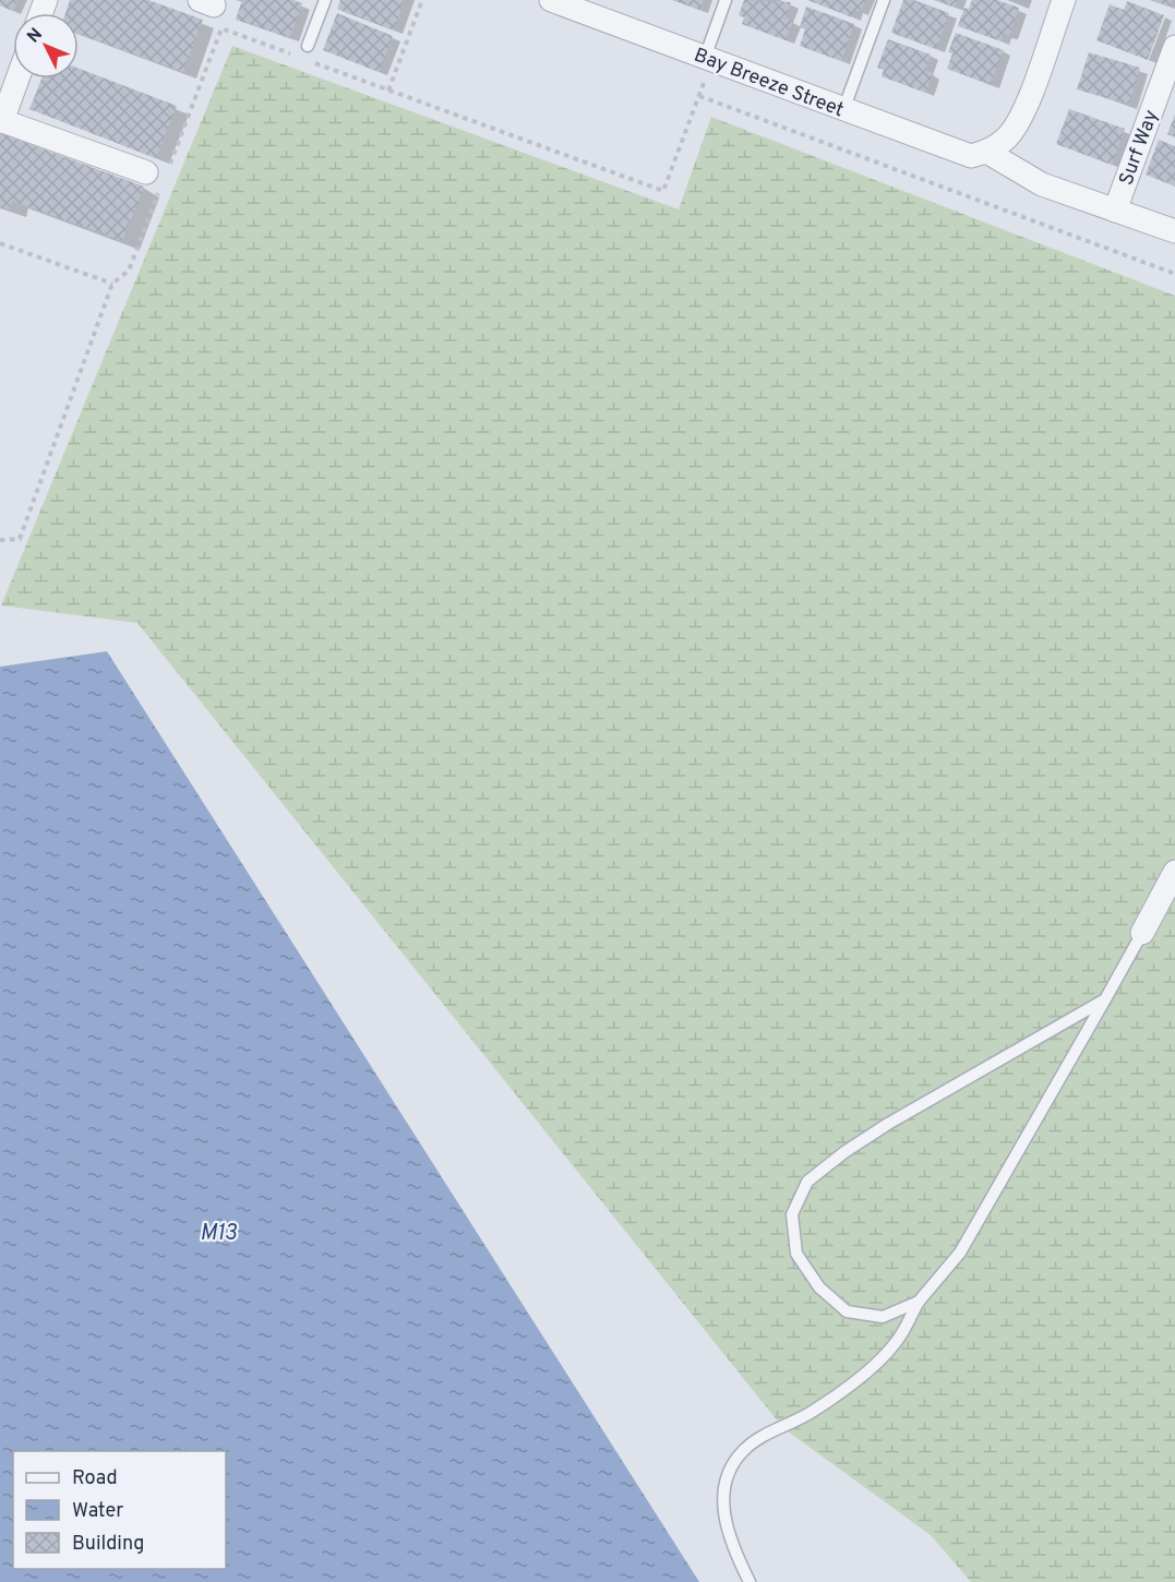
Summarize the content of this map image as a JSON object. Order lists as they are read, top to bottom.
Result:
{
  "streets": {
    "street": ["Bay Breeze Street", "Surf Way"]
  },
  "water": ["M13"],
  "legend": ["Road", "Water", "Building"],
  "north": "top left"
}
